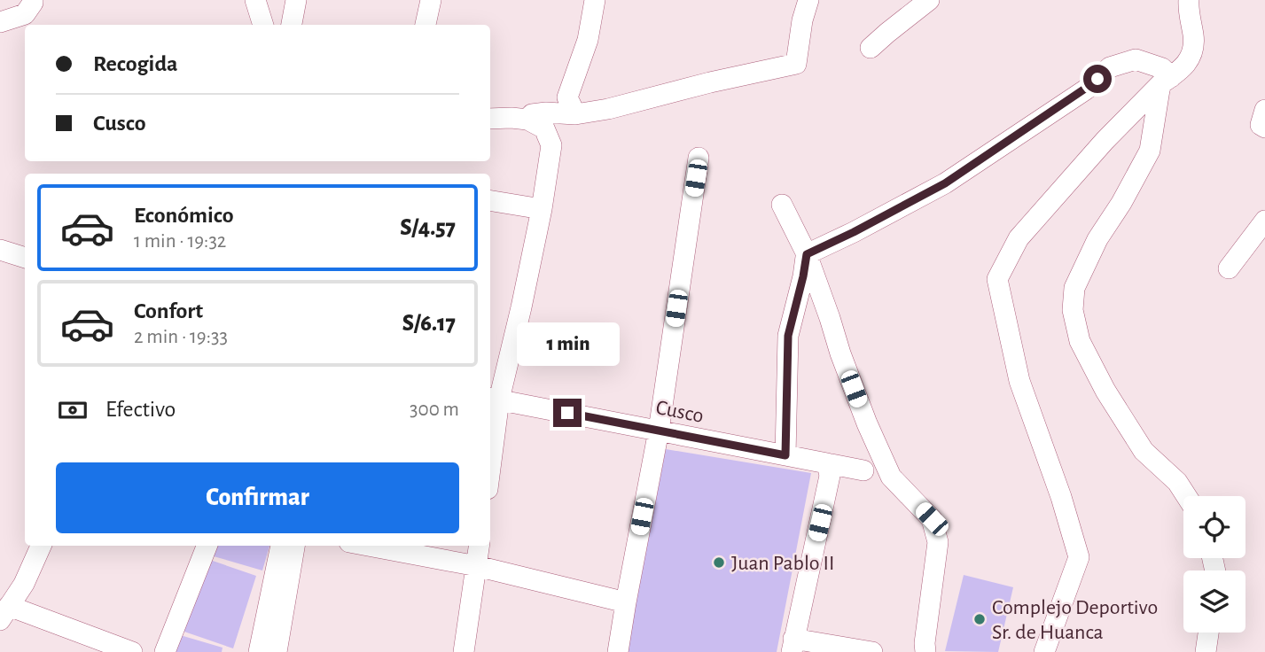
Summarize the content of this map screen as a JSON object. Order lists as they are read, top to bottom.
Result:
{
  "streets": {
    "street": ["Cusco"]
  },
  "places": ["Juan Pablo II", "Complejo Deportivo Sr. de Huanca"],
  "page": {
    "banner": ["Recogida", "Cusco"],
    "list": [
      {
        "name": "Económico",
        "note": "1 min · 19:32",
        "value": "S/4.57"
      },
      {
        "name": "Confort",
        "note": "2 min · 19:33",
        "value": "S/6.17"
      }
    ],
    "bubble": "1 min",
    "pay": ["Efectivo", "300 m"],
    "buttons": "Confirmar"
  }
}
